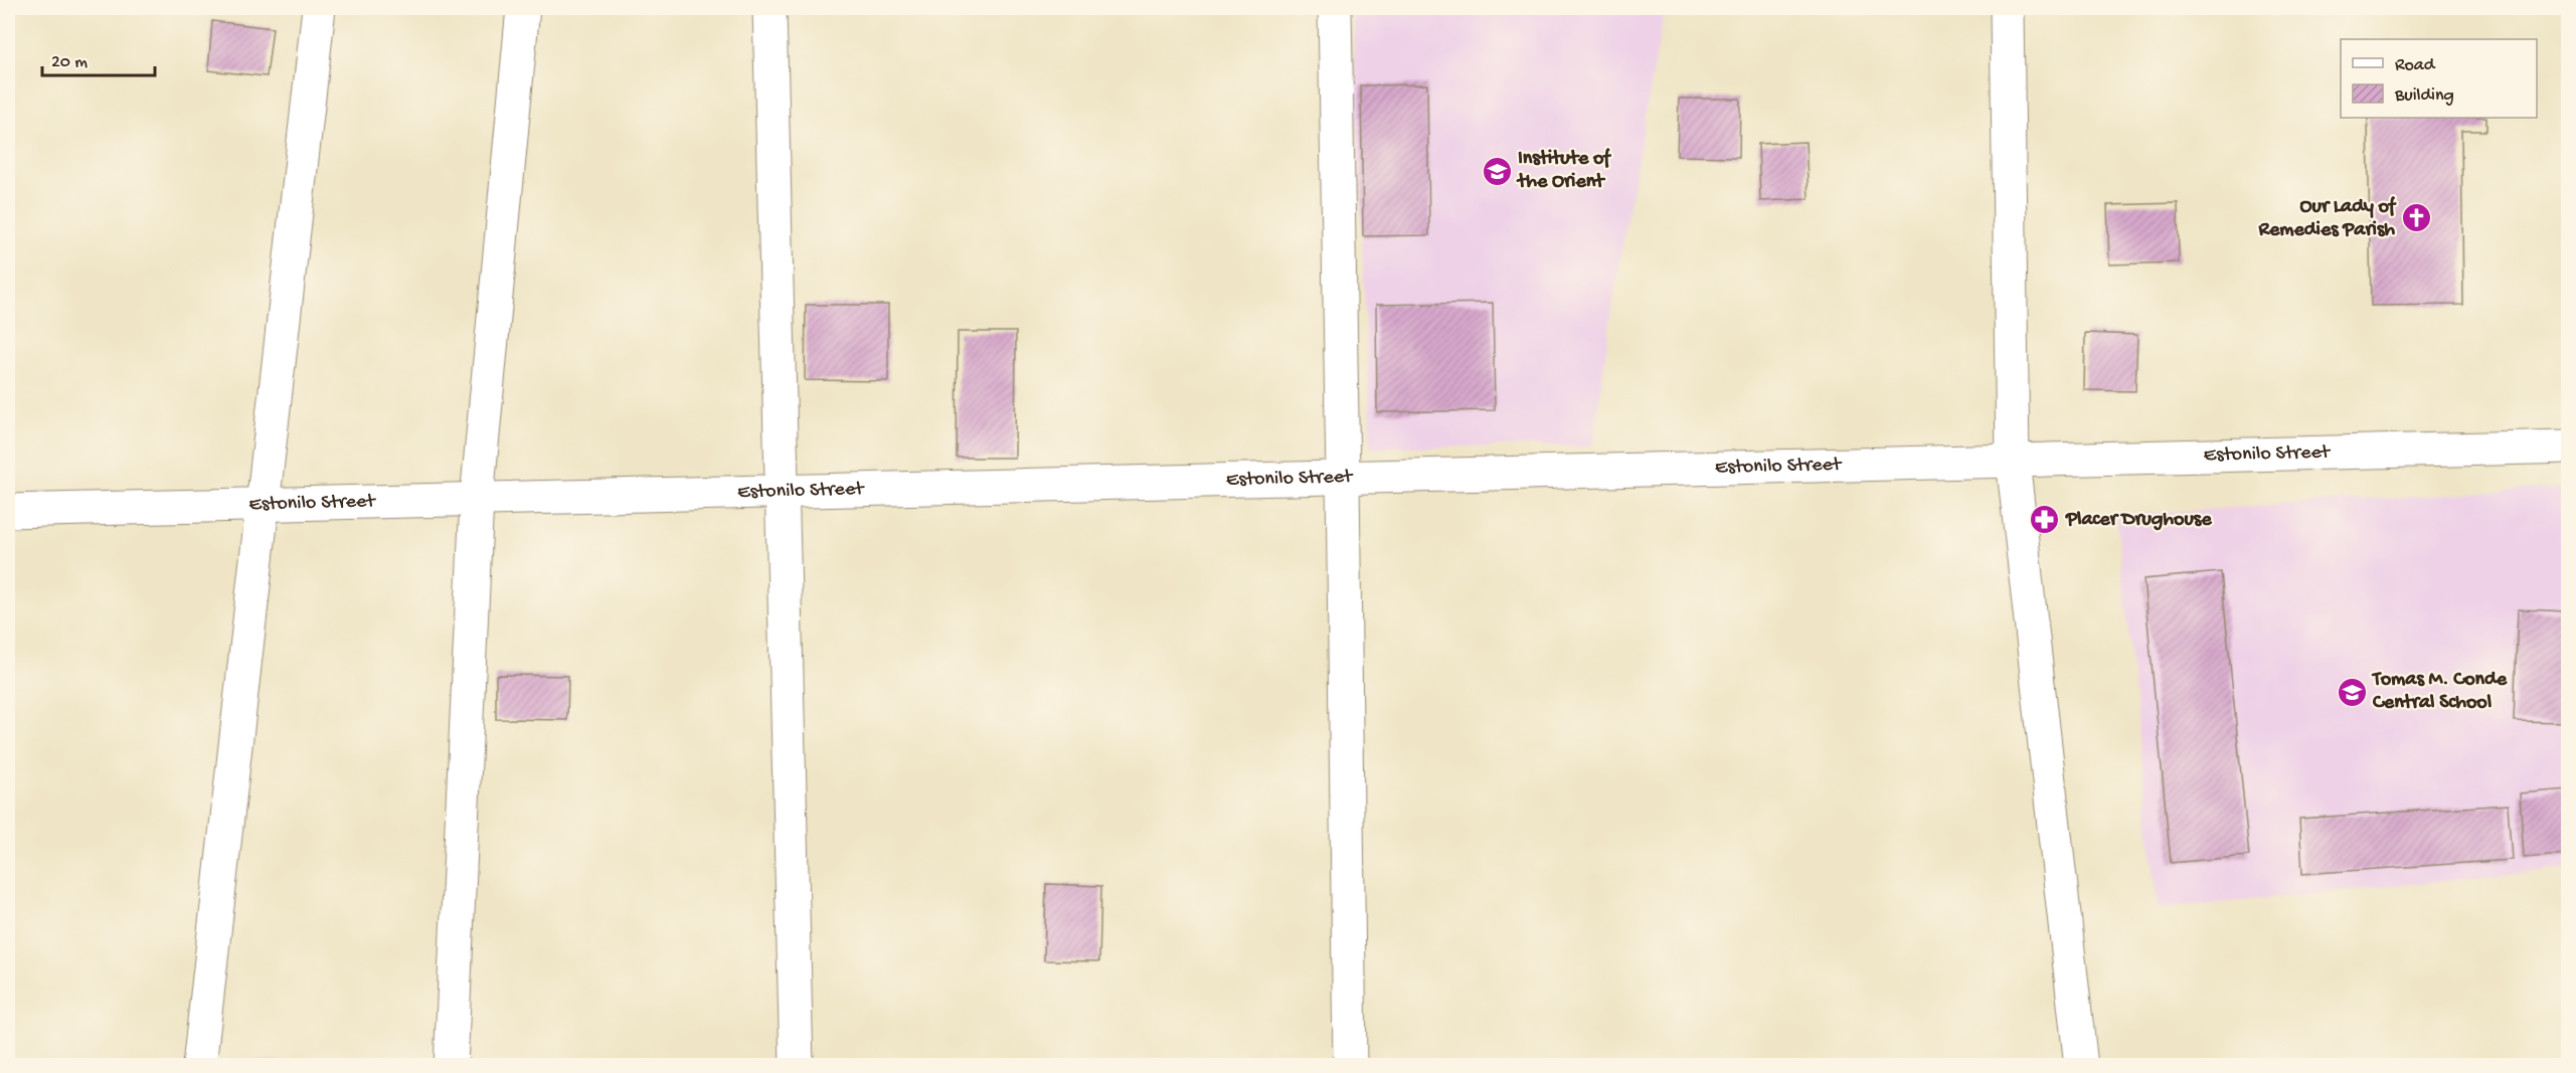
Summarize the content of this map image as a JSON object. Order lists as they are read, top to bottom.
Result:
{
  "streets": {
    "street": ["Estonilo Street"]
  },
  "places": {
    "school or university": ["Institute of the Orient", "Tomas M. Conde Central School"],
    "church": ["Our Lady of Remedies Parish"],
    "pharmacy": ["Placer Drughouse"]
  },
  "legend": ["Road", "Building"],
  "scale_bar": "20 m"
}
